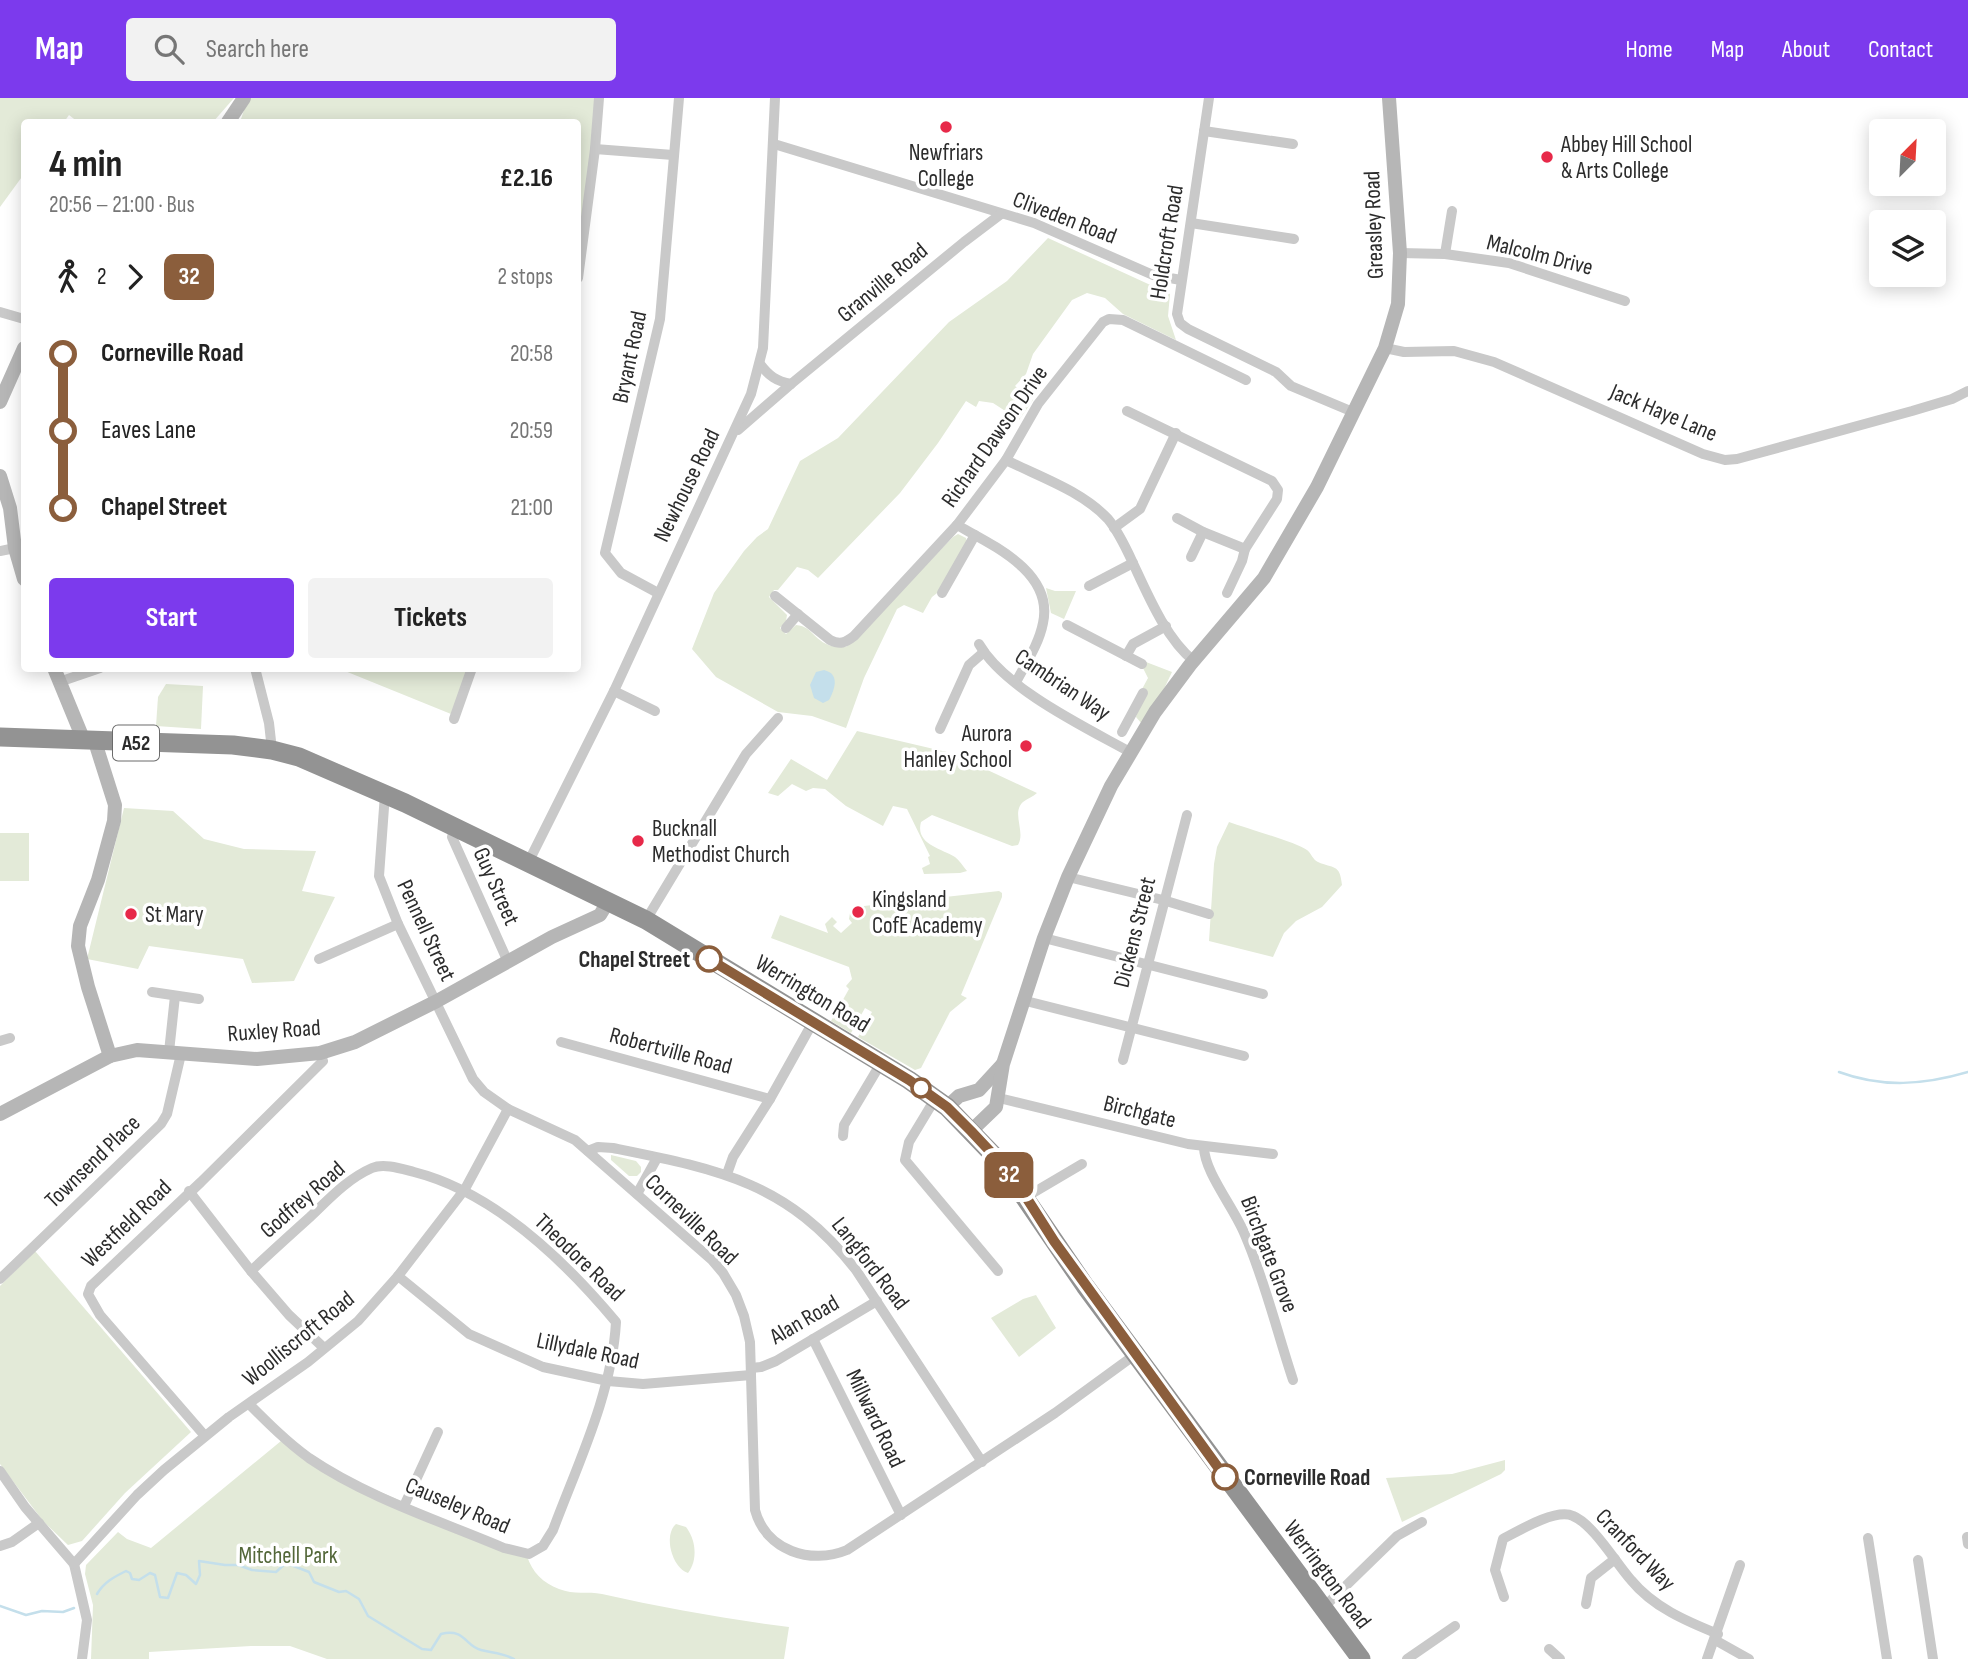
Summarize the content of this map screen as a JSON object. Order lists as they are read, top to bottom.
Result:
{
  "streets": {
    "highway": ["A52", "Werrington Road"],
    "street": [
      "Cliveden Road",
      "Greasley Road",
      "Holdcroft Road",
      "Malcolm Drive",
      "Granville Road",
      "Bryant Road",
      "Jack Haye Lane",
      "Richard Dawson Drive",
      "Newhouse Road",
      "Cambrian Way",
      "Guy Street",
      "Pennell Street",
      "Dickens Street",
      "Ruxley Road",
      "Robertville Road",
      "Birchgate",
      "Townsend Place",
      "Godfrey Road",
      "Corneville Road",
      "Westfield Road",
      "Birchgate Grove",
      "Theodore Road",
      "Langford Road",
      "Alan Road",
      "Woolliscroft Road",
      "Lillydale Road",
      "Millward Road",
      "Causeley Road",
      "Cranford Way"
    ]
  },
  "crossings": [
    ["Cliveden Road", "Holdcroft Road"],
    ["Cliveden Road", "Granville Road"],
    ["Cliveden Road", "Newhouse Road"],
    ["Greasley Road", "Holdcroft Road"],
    ["Greasley Road", "Malcolm Drive"],
    ["Greasley Road", "Jack Haye Lane"],
    ["Greasley Road", "Cambrian Way"],
    ["Granville Road", "Newhouse Road"],
    ["Bryant Road", "Newhouse Road"],
    ["Newhouse Road", "Werrington Road"],
    ["Guy Street", "Werrington Road"],
    ["Guy Street", "Ruxley Road"],
    ["Pennell Street", "Werrington Road"],
    ["Pennell Street", "Ruxley Road"],
    ["Pennell Street", "Corneville Road"],
    ["Werrington Road", "Ruxley Road"],
    ["Werrington Road", "Corneville Road"],
    ["Ruxley Road", "Townsend Place"],
    ["Ruxley Road", "Corneville Road"],
    ["Ruxley Road", "Westfield Road"],
    ["Birchgate", "Birchgate Grove"],
    ["Godfrey Road", "Theodore Road"],
    ["Godfrey Road", "Woolliscroft Road"],
    ["Corneville Road", "Langford Road"],
    ["Corneville Road", "Alan Road"],
    ["Corneville Road", "Woolliscroft Road"],
    ["Corneville Road", "Lillydale Road"],
    ["Corneville Road", "Millward Road"],
    ["Westfield Road", "Woolliscroft Road"],
    ["Theodore Road", "Woolliscroft Road"],
    ["Theodore Road", "Lillydale Road"],
    ["Theodore Road", "Causeley Road"],
    ["Langford Road", "Alan Road"],
    ["Alan Road", "Lillydale Road"],
    ["Alan Road", "Millward Road"],
    ["Woolliscroft Road", "Lillydale Road"],
    ["Woolliscroft Road", "Causeley Road"],
    ["Lillydale Road", "Causeley Road"]
  ],
  "parks": ["Mitchell Park"],
  "places": [
    "Newfriars College",
    "Abbey Hill School & Arts College",
    "Aurora Hanley School",
    "Bucknall Methodist Church",
    "Kingsland CofE Academy",
    "St Mary",
    "Chapel Street",
    "Corneville Road"
  ],
  "lines": ["bus line 32"],
  "north": "top right",
  "page": {
    "header": "Map",
    "search": "Search here",
    "nav": [
      "Home",
      "Map",
      "About",
      "Contact"
    ],
    "on_map": "32",
    "heading": ["4 min", "20:56 – 21:00 · Bus", "£2.16"],
    "legs": ["2", "32", "2 stops"],
    "list": [
      {
        "name": "Corneville Road",
        "value": "20:58"
      },
      {
        "name": "Eaves Lane",
        "value": "20:59"
      },
      {
        "name": "Chapel Street",
        "value": "21:00"
      }
    ],
    "buttons": ["Start", "Tickets"]
  }
}
